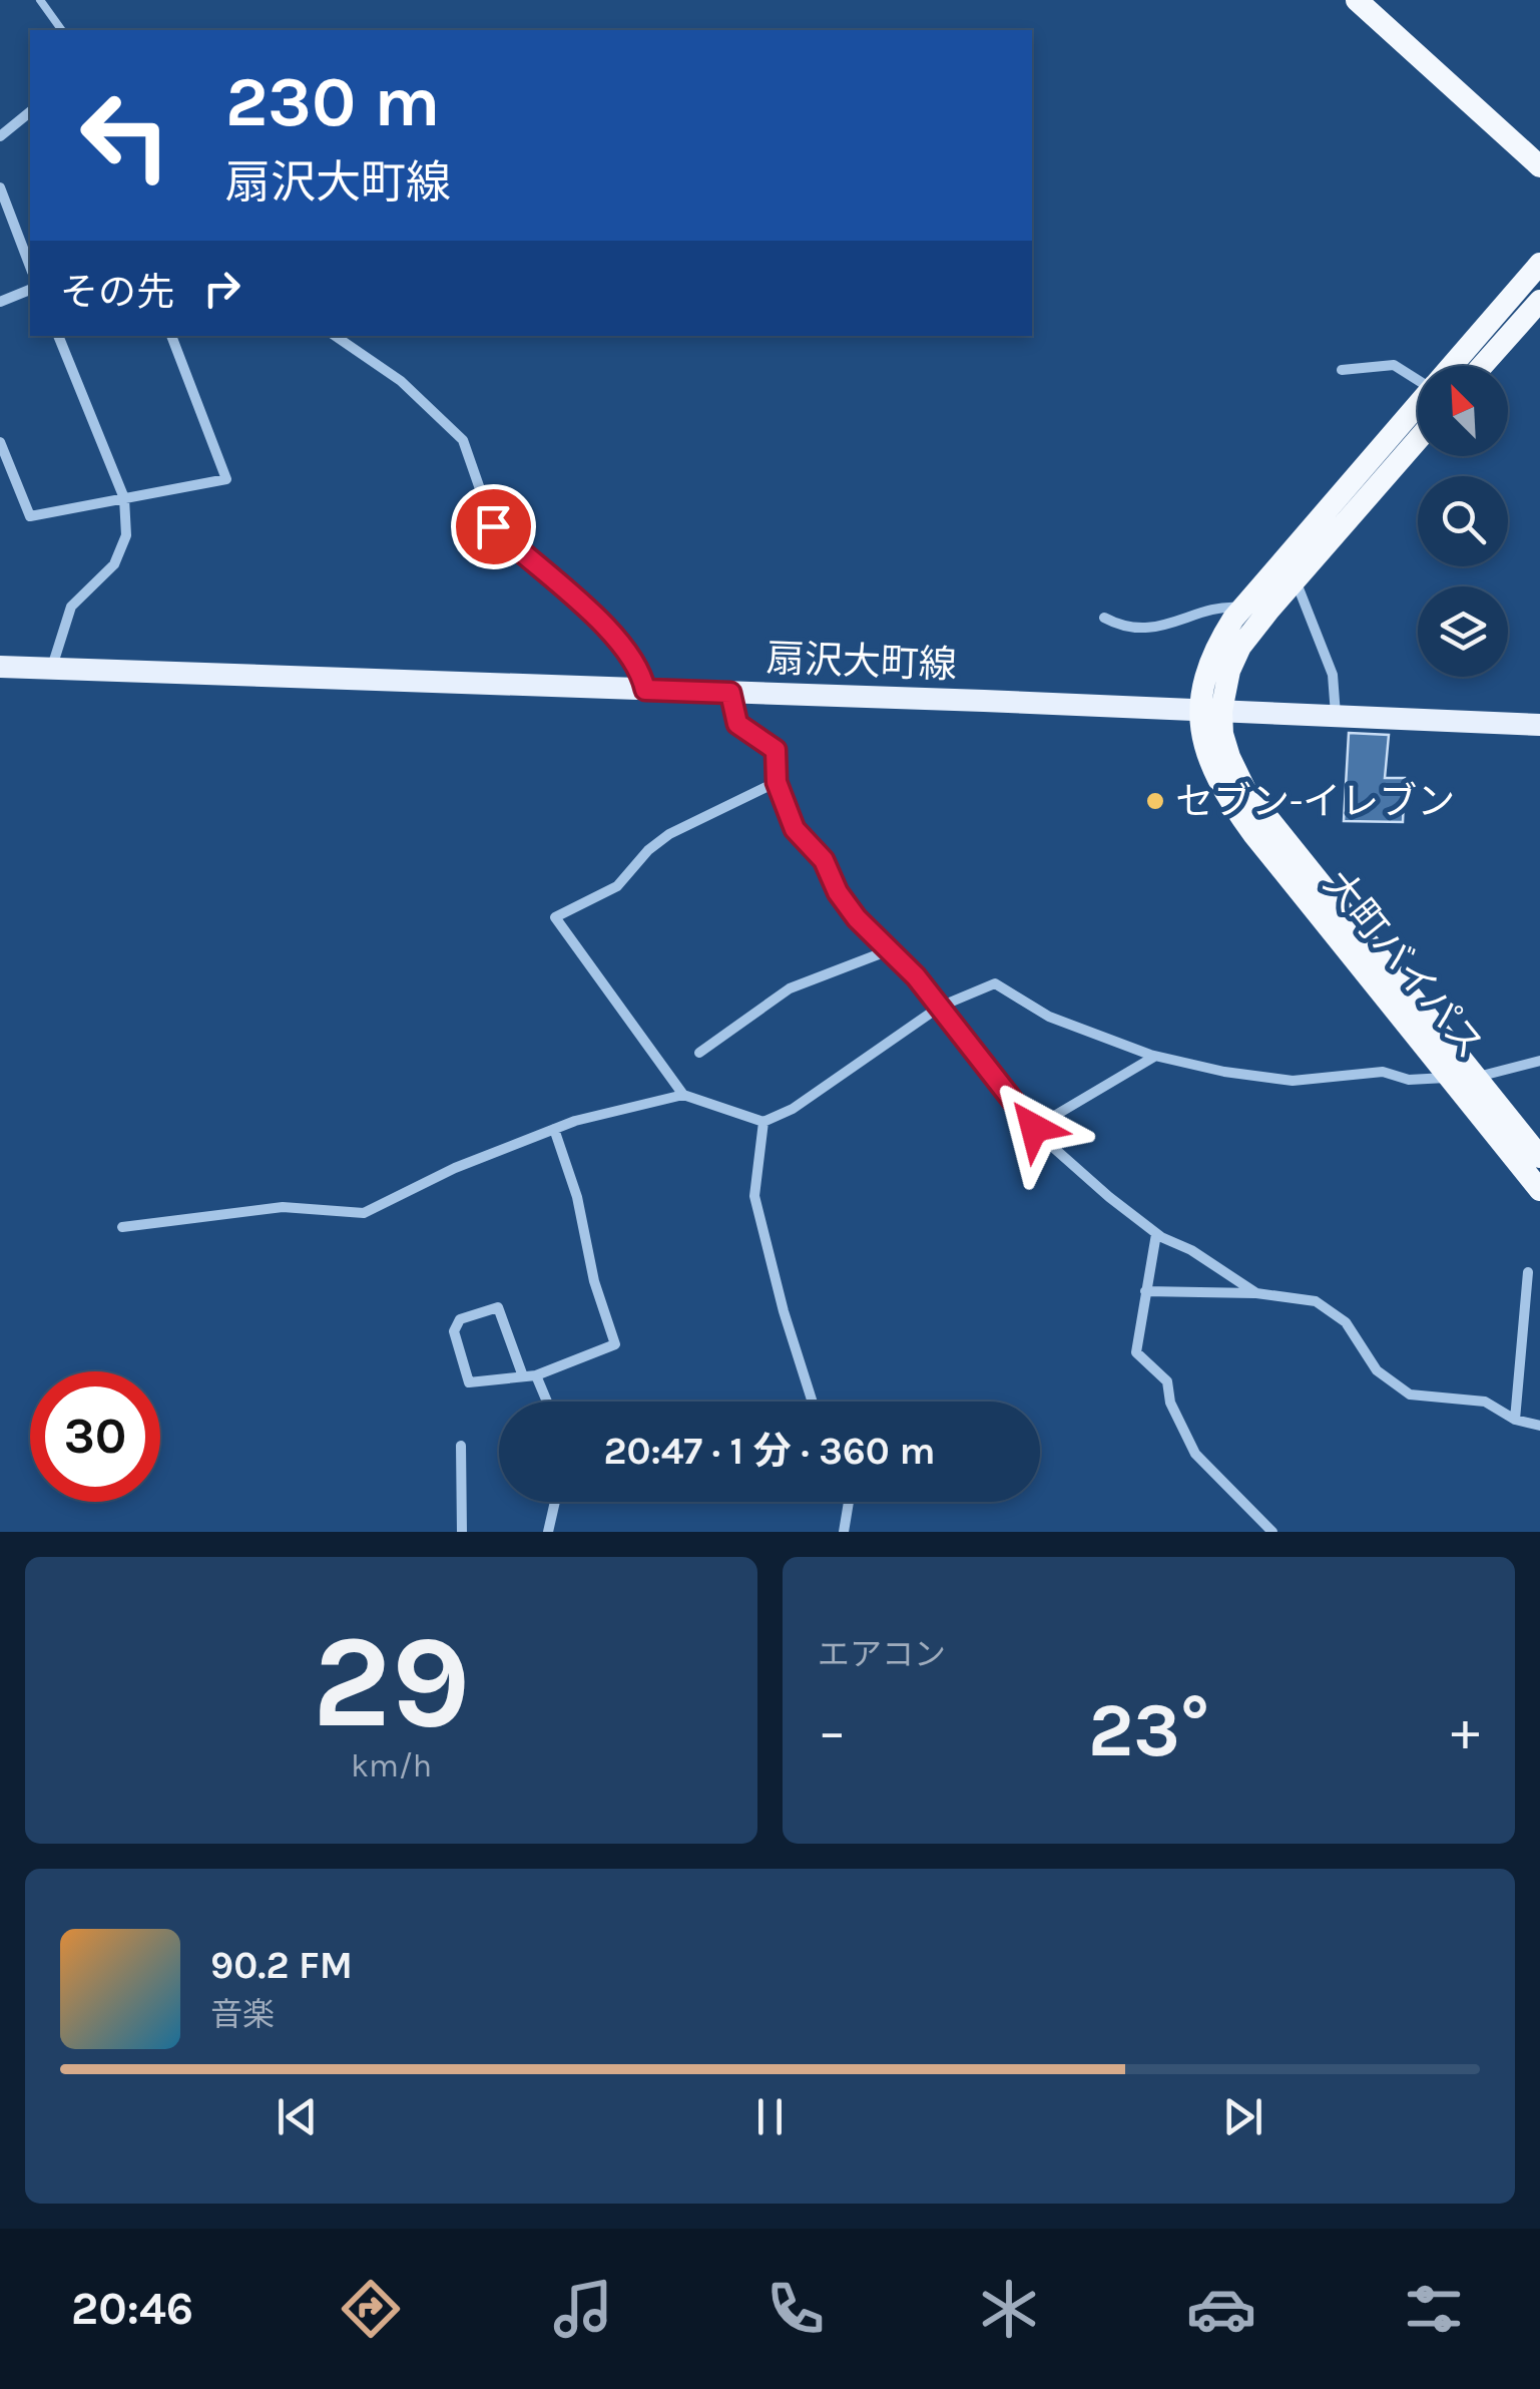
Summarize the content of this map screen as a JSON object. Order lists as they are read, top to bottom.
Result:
{
  "streets": {
    "highway": ["大町バイパス"],
    "main road": ["扇沢大町線"]
  },
  "crossings": [
    ["扇沢大町線", "大町バイパス"]
  ],
  "places": ["セブン-イレブン"],
  "north": "top left",
  "page": {
    "turn": ["230 m", "扇沢大町線"],
    "then": "その先",
    "limit": "30",
    "trip": "20:47 · 1 分 · 360 m",
    "tile": [
      ["29", "km/h"],
      "エアコン"
    ],
    "heat": ["−", "23°", "+"],
    "song": ["90.2 FM", "音楽"],
    "tabs": "20:46"
  }
}
